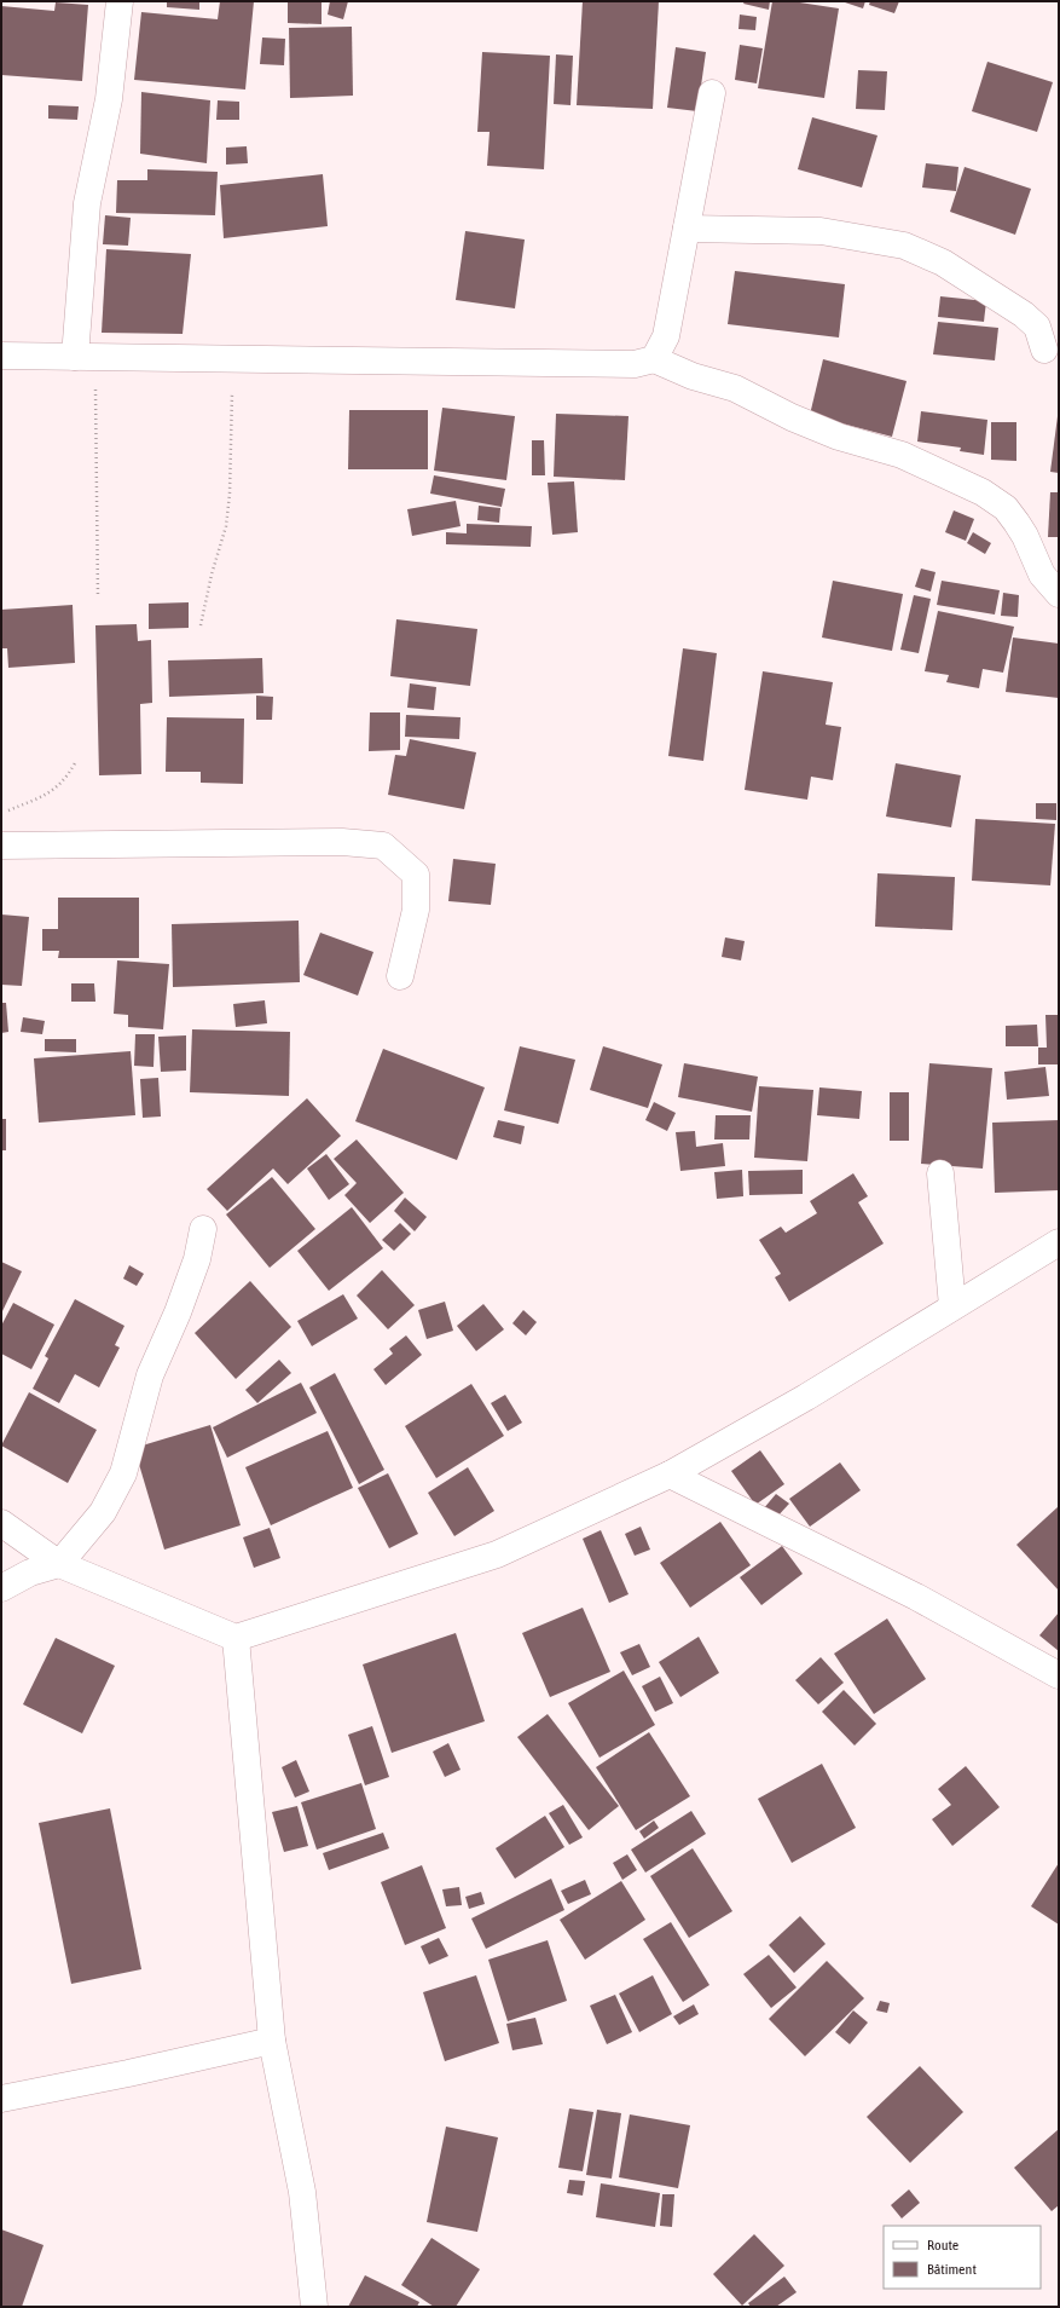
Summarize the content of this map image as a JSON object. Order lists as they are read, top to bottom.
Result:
{
  "legend": ["Route", "Bâtiment"]
}
